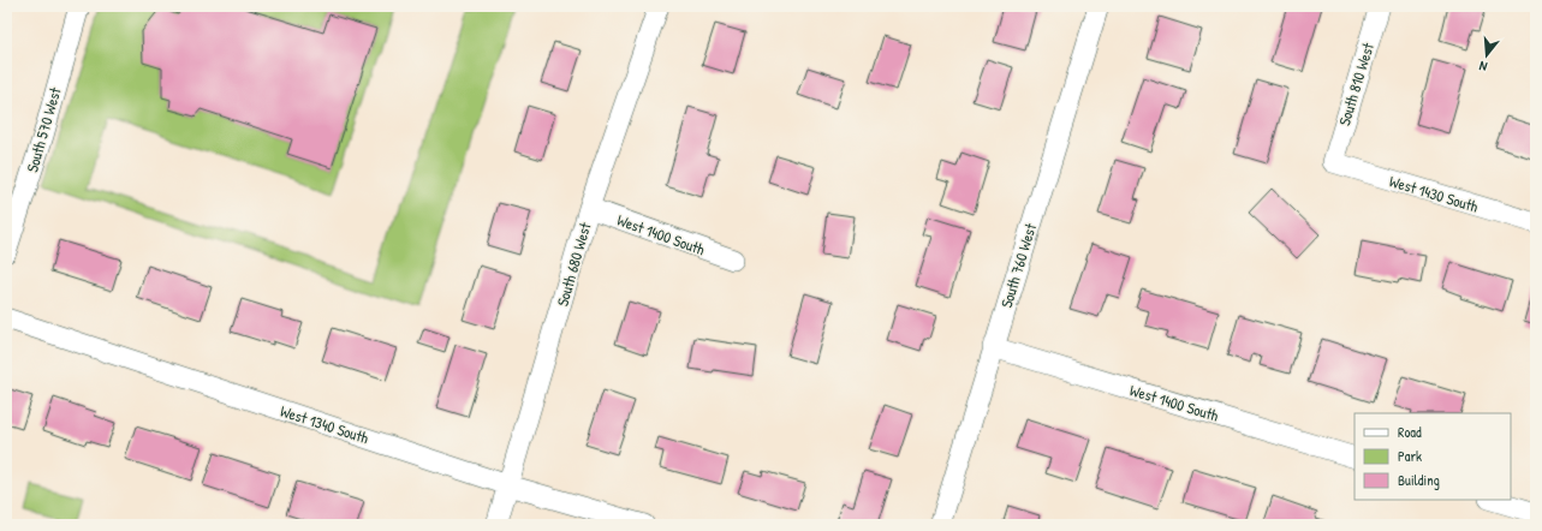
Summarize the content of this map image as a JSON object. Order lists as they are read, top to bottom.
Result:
{
  "streets": {
    "street": [
      "South 810 West",
      "South 570 West",
      "West 1430 South",
      "West 1400 South",
      "South 680 West",
      "South 760 West",
      "West 1340 South"
    ]
  },
  "crossings": [
    ["South 810 West", "West 1430 South"],
    ["West 1400 South", "South 680 West"],
    ["West 1400 South", "South 760 West"],
    ["South 680 West", "West 1340 South"]
  ],
  "legend": ["Road", "Park", "Building"],
  "north": "bottom"
}
